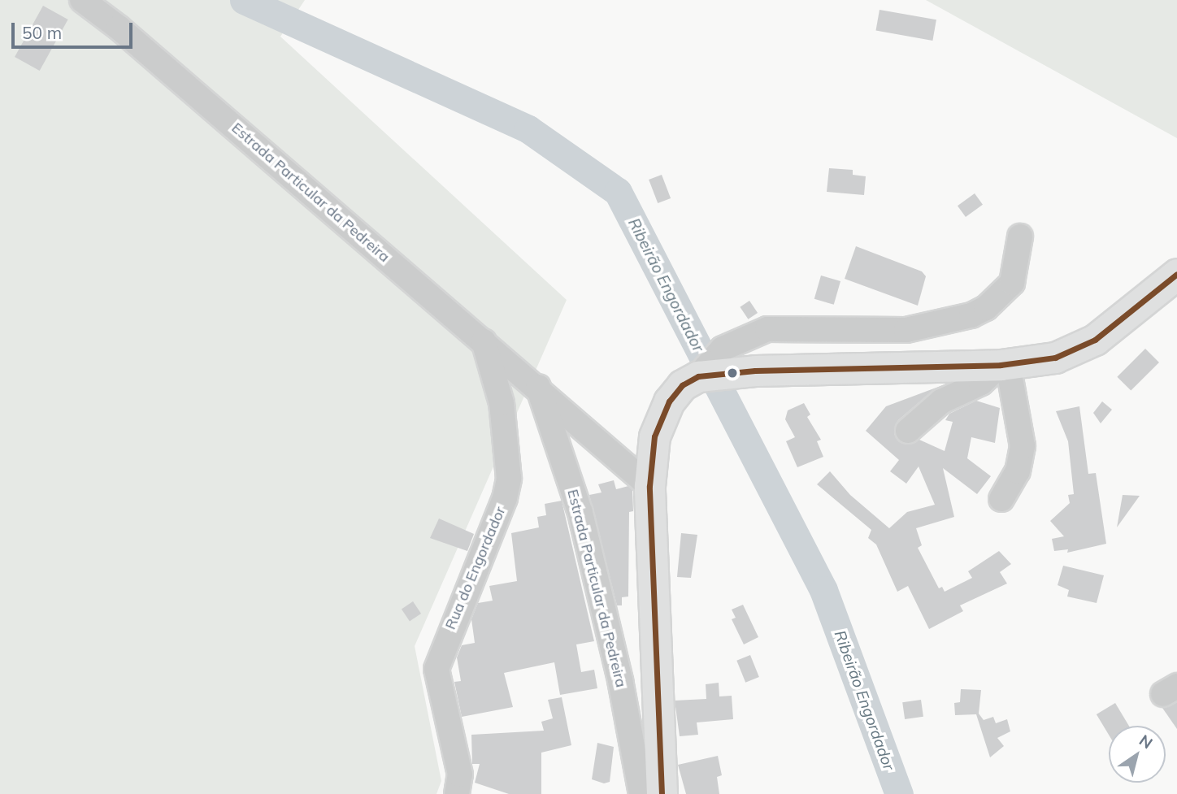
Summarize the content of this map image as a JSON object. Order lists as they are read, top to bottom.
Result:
{
  "streets": {
    "street": ["Estrada Particular da Pedreira", "Rua do Engordador"]
  },
  "crossings": [
    ["Estrada Particular da Pedreira", "Rua do Engordador"]
  ],
  "water": ["Ribeirão Engordador"],
  "scale_bar": "50 m",
  "north": "top right"
}
